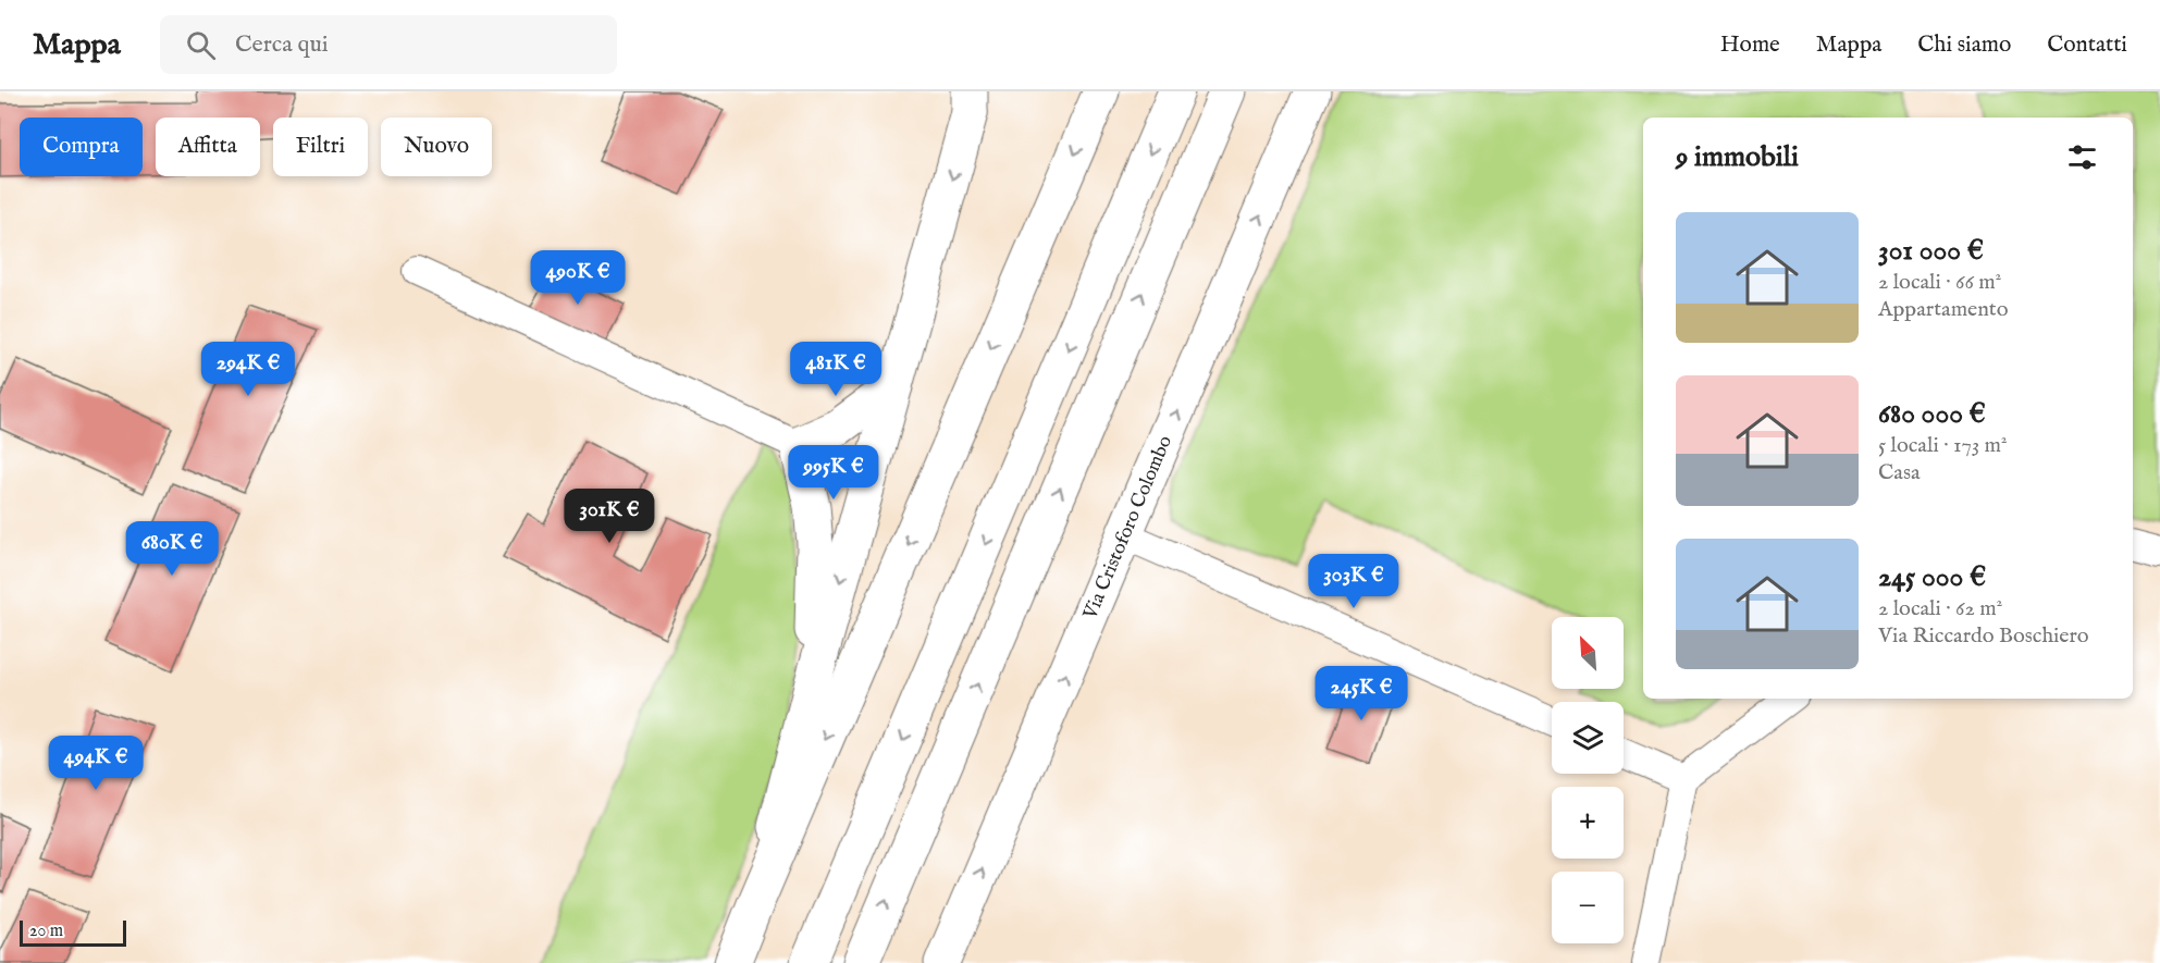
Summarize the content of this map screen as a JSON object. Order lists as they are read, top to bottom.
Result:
{
  "streets": {
    "main road": ["Via Cristoforo Colombo"]
  },
  "scale_bar": "20 m",
  "north": "top left",
  "page": {
    "header": "Mappa",
    "search": "Cerca qui",
    "nav": [
      "Home",
      "Mappa",
      "Chi siamo",
      "Contatti"
    ],
    "chip": [
      "Compra",
      "Affitta",
      "Filtri",
      "Nuovo"
    ],
    "heading": "9 immobili",
    "list": [
      {
        "name": "301 000 €",
        "note": "2 locali · 66 m² · Appartamento"
      },
      {
        "name": "680 000 €",
        "note": "5 locali · 173 m² · Casa"
      },
      {
        "name": "245 000 €",
        "note": "2 locali · 62 m² · Via Riccardo Boschiero"
      }
    ],
    "price": [
      "490K €",
      "294K €",
      "481K €",
      "995K €",
      "301K €",
      "680K €",
      "303K €",
      "245K €",
      "494K €"
    ],
    "map_buttons": ["+", "−"],
    "scale": "20 m"
  }
}
